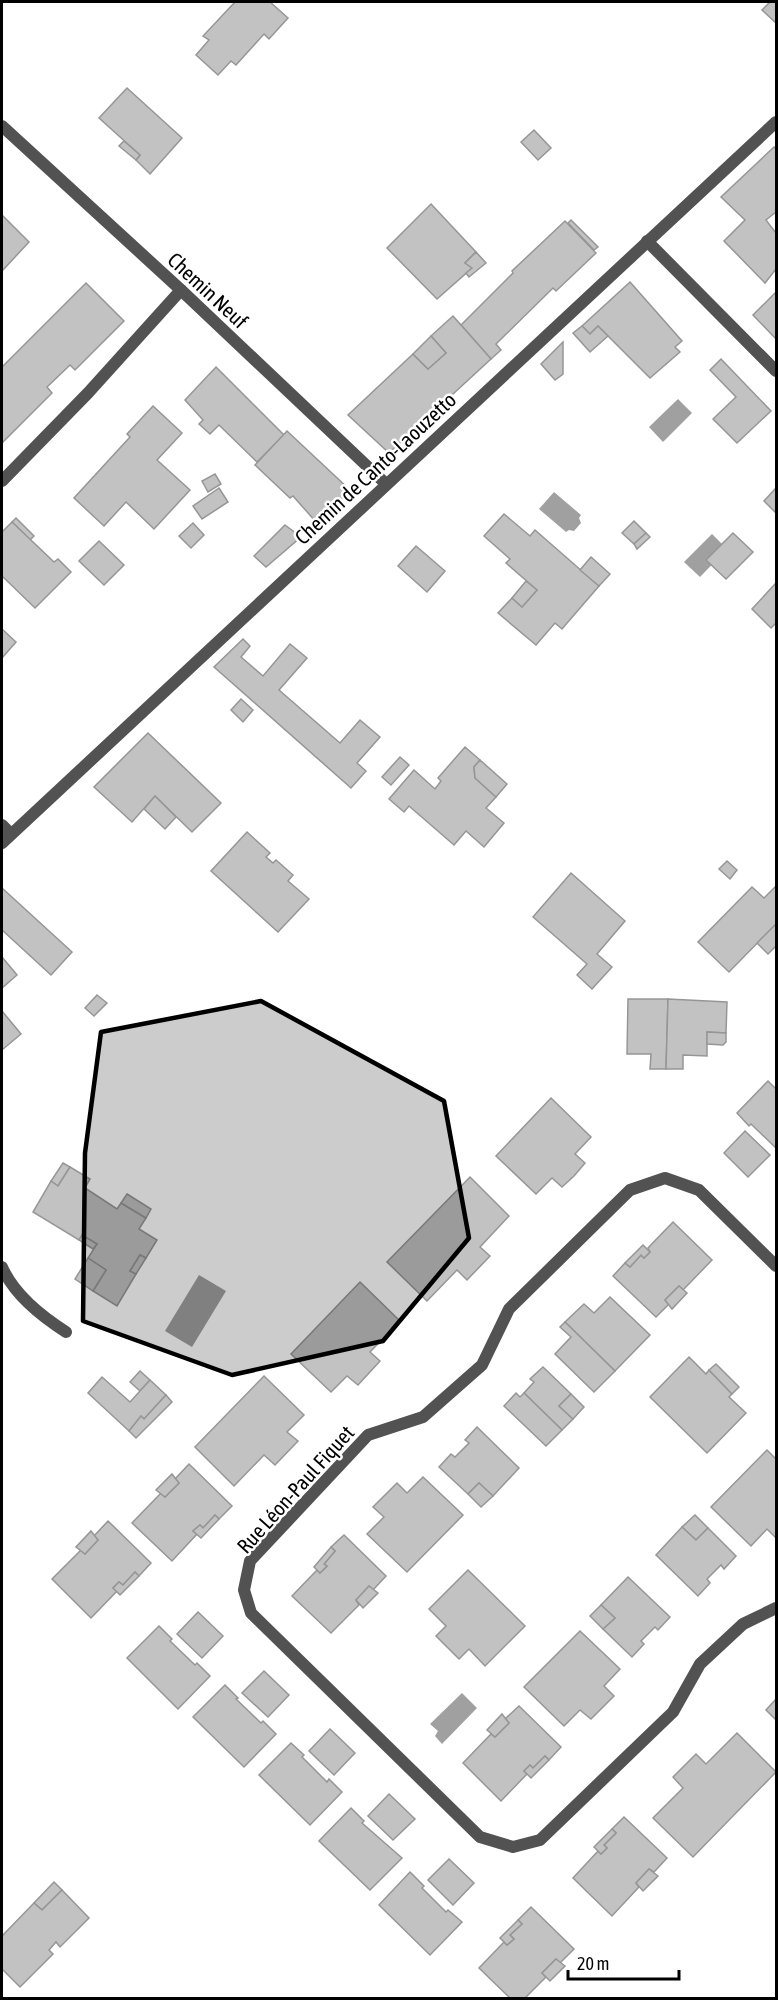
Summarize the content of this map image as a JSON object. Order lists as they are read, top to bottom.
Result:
{
  "streets": {
    "street": ["Chemin Neuf", "Chemin de Canto-Laouzetto", "Rue Léon-Paul Fiquet"]
  },
  "crossings": [
    ["Chemin Neuf", "Chemin de Canto-Laouzetto"]
  ],
  "scale_bar": "20 m"
}
